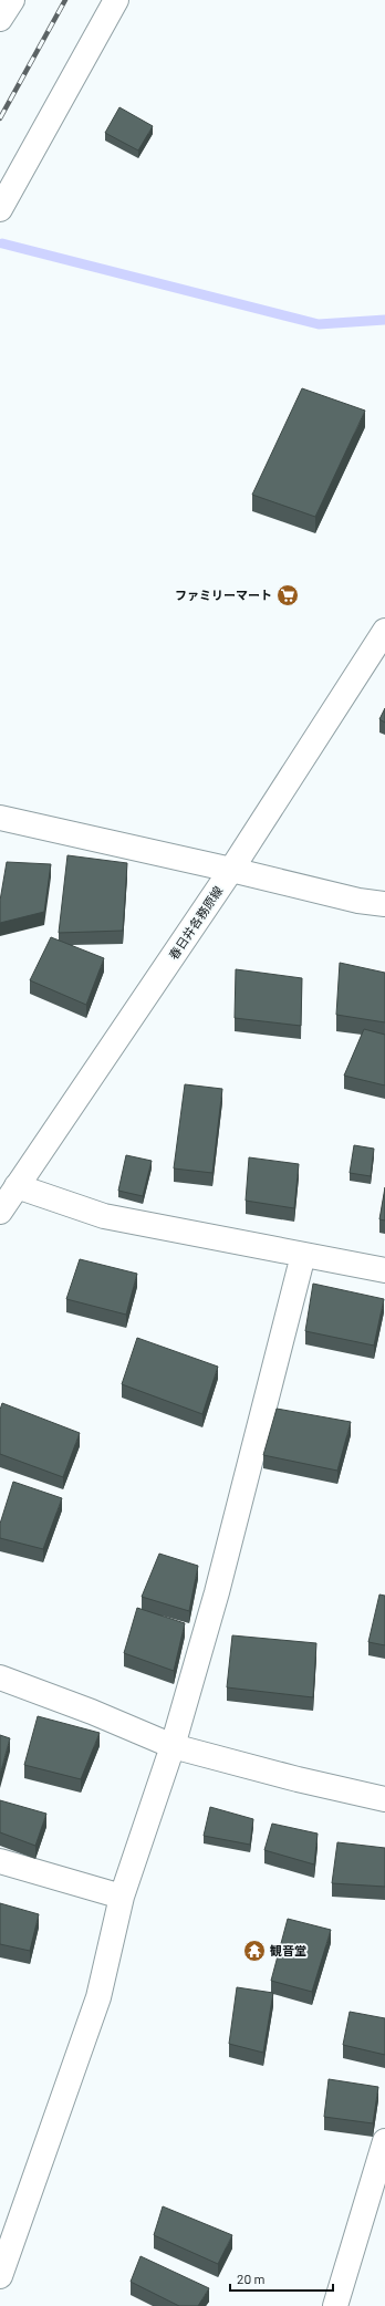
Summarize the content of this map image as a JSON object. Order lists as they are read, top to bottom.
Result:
{
  "streets": {
    "street": ["春日井各務原線"]
  },
  "places": {
    "supermarket": ["ファミリーマート"],
    "temple": ["観音堂"]
  },
  "scale_bar": "20 m"
}
